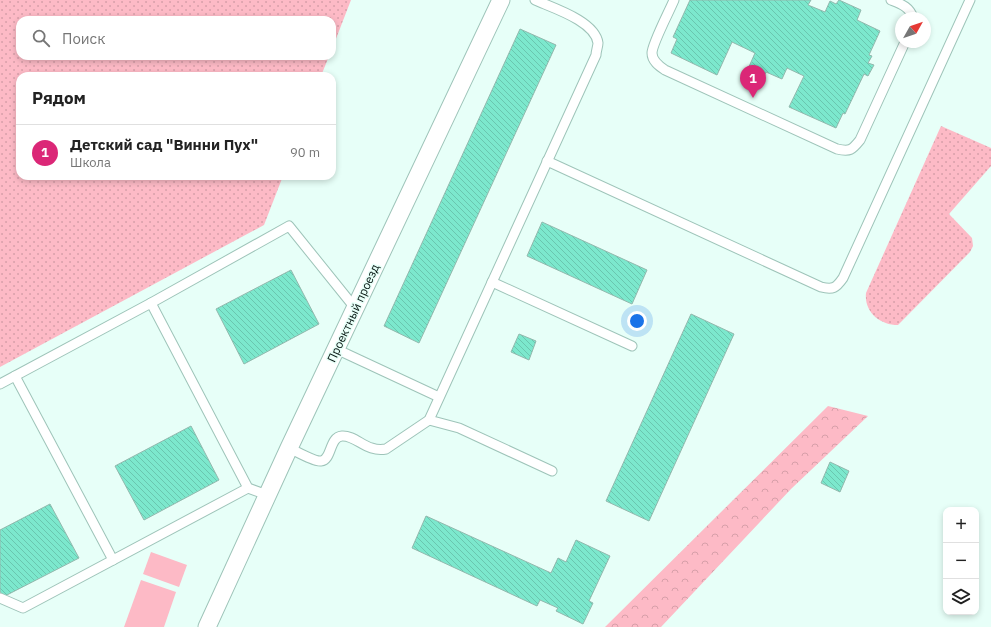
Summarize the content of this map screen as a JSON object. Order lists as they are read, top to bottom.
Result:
{
  "streets": {
    "street": ["Проектный проезд"]
  },
  "north": "top right",
  "page": {
    "search": "Поиск",
    "pins": "1",
    "heading": "Рядом",
    "list": [
      {
        "mark": "1",
        "name": "Детский сад \"Винни Пух\"",
        "note": "Школа",
        "value": "90 m"
      }
    ],
    "map_buttons": ["+", "−"]
  }
}
